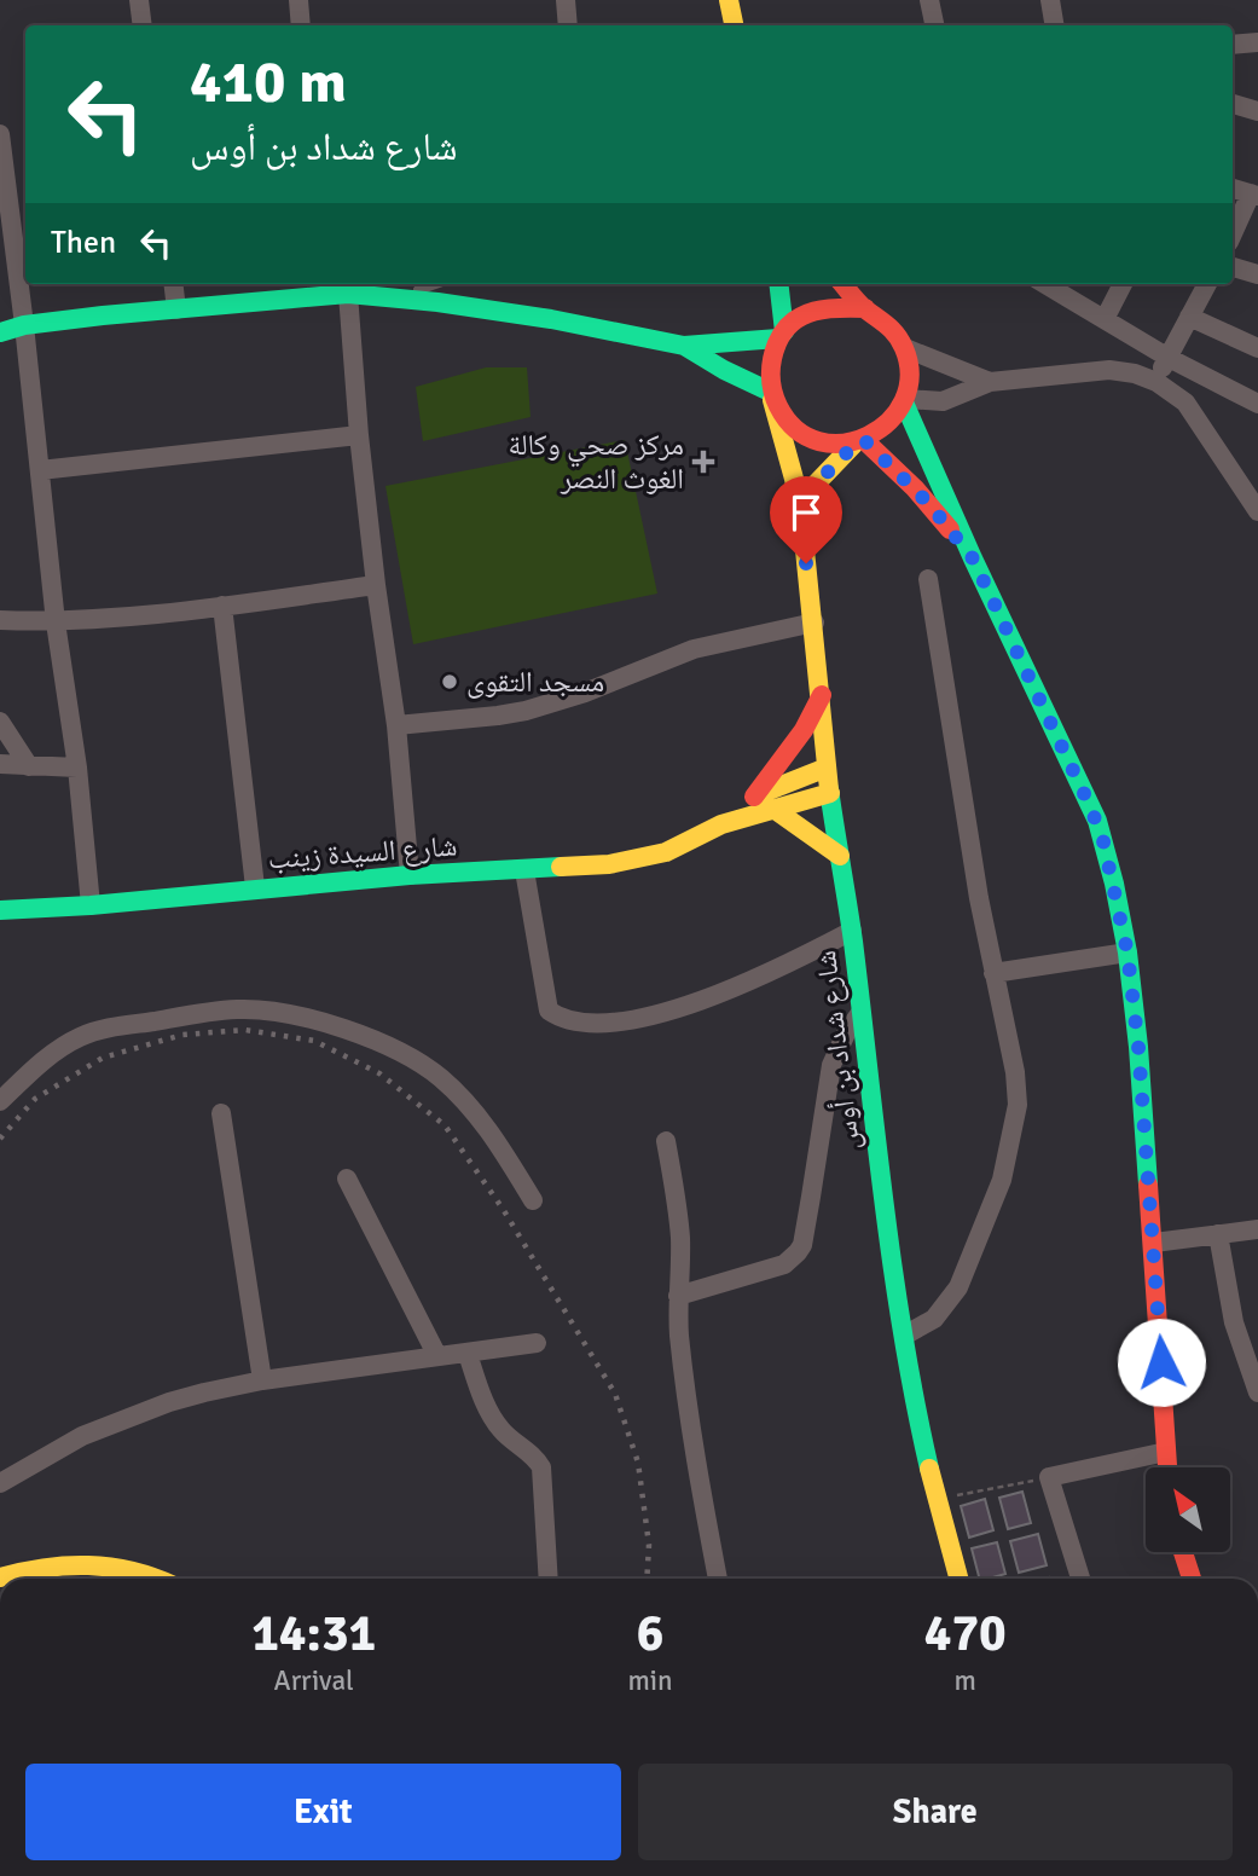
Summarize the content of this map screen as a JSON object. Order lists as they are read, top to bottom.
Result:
{
  "streets": {
    "main road": ["شارع السيدة زينب", "شارع شداد بن أوس"]
  },
  "crossings": [
    ["شارع السيدة زينب", "شارع شداد بن أوس"]
  ],
  "places": {
    "health": ["مركز صحي وكالة الغوث النصر"],
    "other": ["مسجد التقوى"]
  },
  "north": "top left",
  "page": {
    "turn": ["410 m", "شارع شداد بن أوس"],
    "then": "Then",
    "eta": [
      "14:31",
      "Arrival",
      "6",
      "min",
      "470",
      "m"
    ],
    "buttons": ["Exit", "Share"]
  }
}
